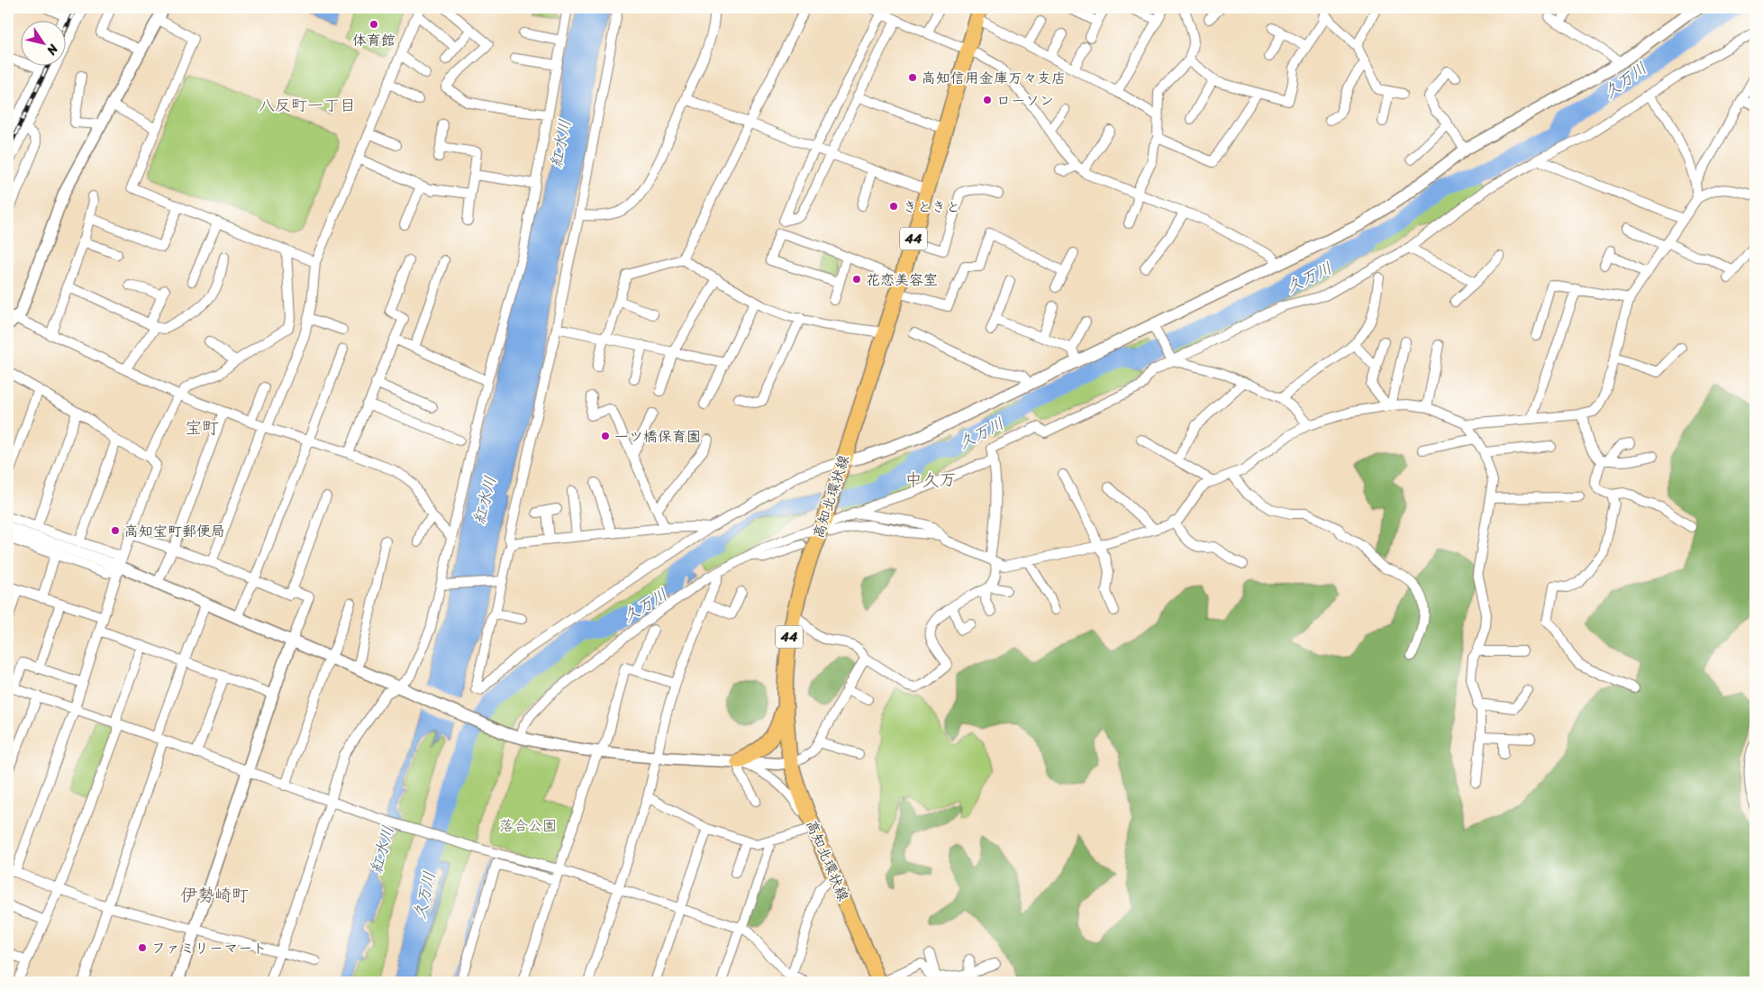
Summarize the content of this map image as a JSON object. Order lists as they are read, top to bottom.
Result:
{
  "streets": {
    "main road": ["44", "高知北環状線"]
  },
  "districts": [
    "八反町一丁目",
    "宝町",
    "中久万",
    "伊勢崎町"
  ],
  "water": ["久万川", "紅水川"],
  "parks": ["落合公園"],
  "places": [
    "体育館",
    "高知信用金庫万々支店",
    "ローソン",
    "きときと",
    "花恋美容室",
    "一ツ橋保育園",
    "高知宝町郵便局",
    "ファミリーマート"
  ],
  "north": "bottom right"
}
